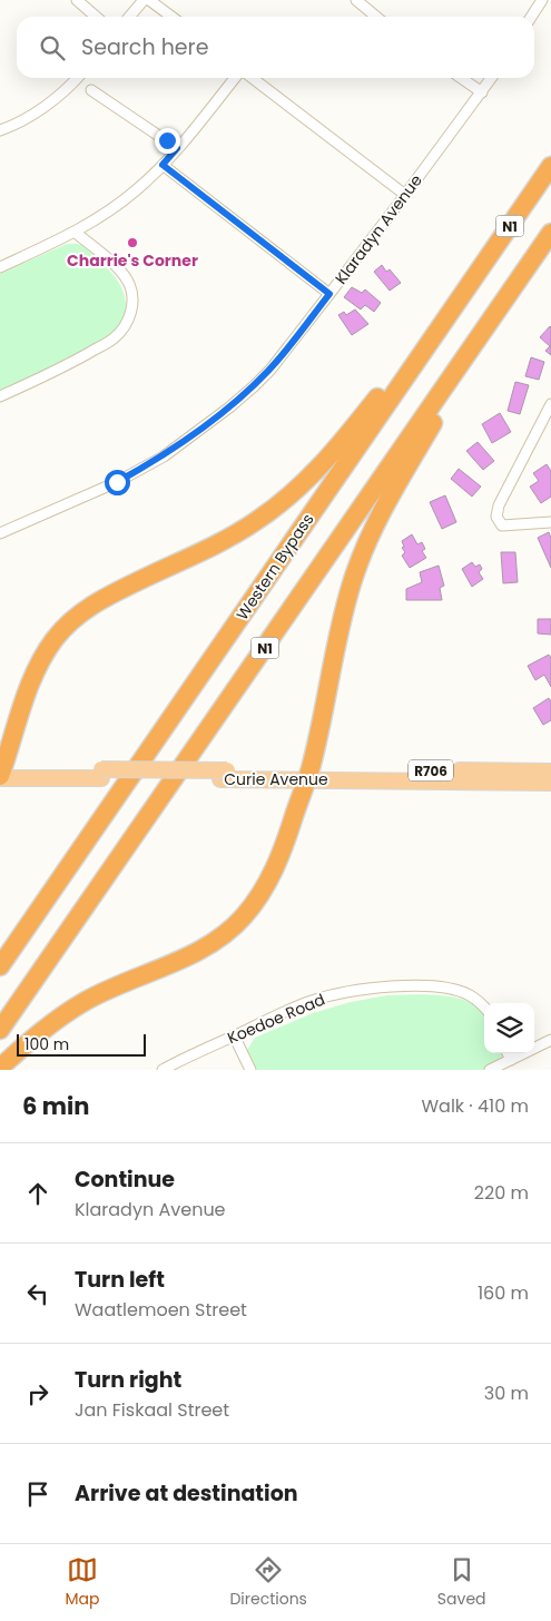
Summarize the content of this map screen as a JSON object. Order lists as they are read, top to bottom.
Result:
{
  "streets": {
    "highway": ["N1", "Western Bypass"],
    "main road": ["R706", "Curie Avenue"],
    "street": ["Klaradyn Avenue", "Koedoe Road"]
  },
  "places": ["Charrie's Corner"],
  "scale_bar": "100 m",
  "page": {
    "search": "Search here",
    "scale": "100 m",
    "heading": ["6 min", "Walk · 410 m"],
    "list": [
      ["Continue", "Klaradyn Avenue", "220 m"],
      ["Turn left", "Waatlemoen Street", "160 m"],
      ["Turn right", "Jan Fiskaal Street", "30 m"],
      "Arrive at destination"
    ],
    "nav": ["Map", "Directions", "Saved"]
  }
}
